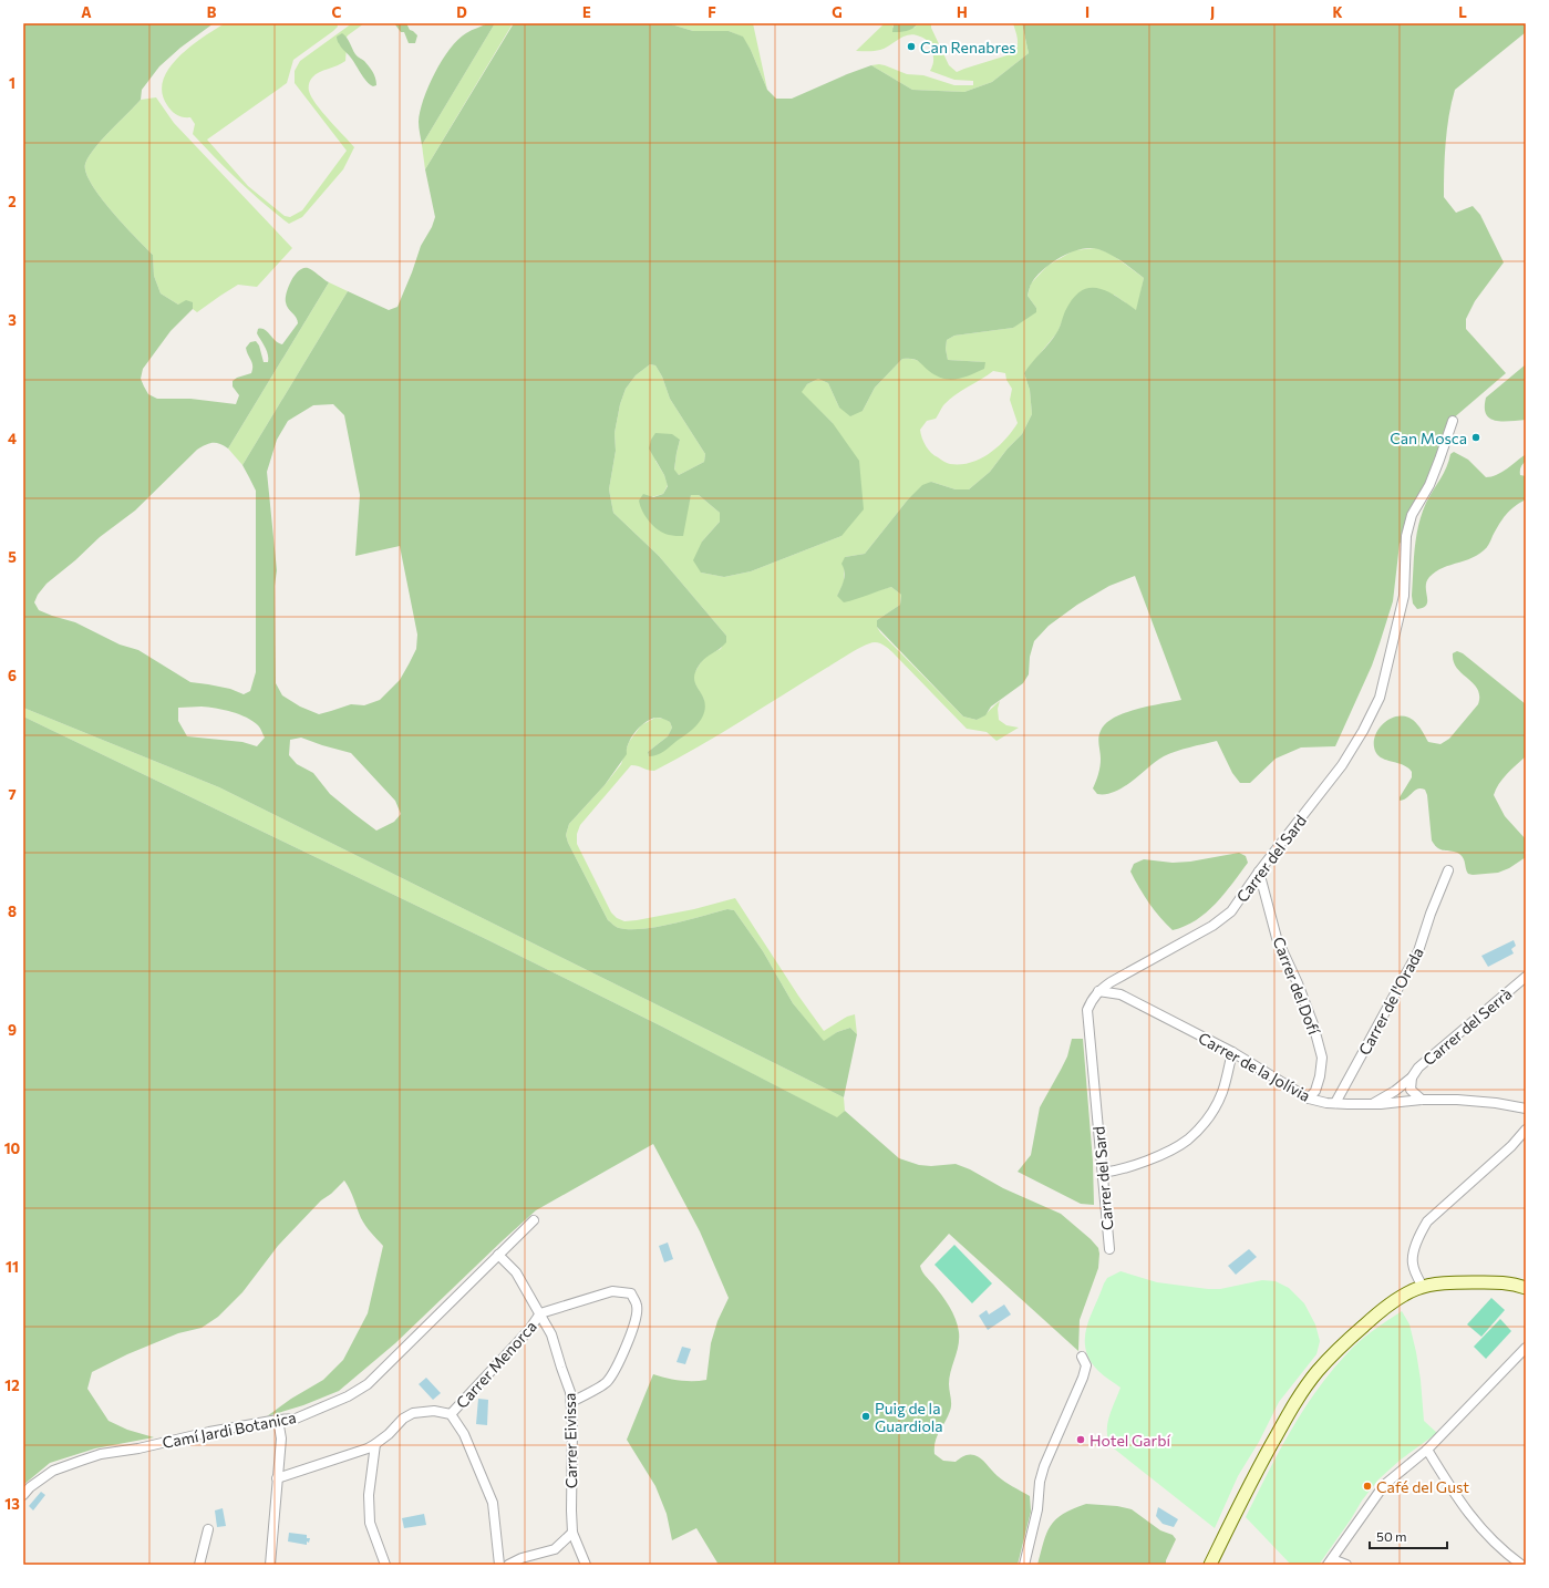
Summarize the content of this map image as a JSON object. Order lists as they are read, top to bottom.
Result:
{
  "streets": {
    "street": [
      "Carrer del Sard",
      "Carrer del Dofí",
      "Carrer de l'Orada",
      "Carrer del Serrà",
      "Carrer de la Jolívia",
      "Carrer Menorca",
      "Camí Jardi Botanica",
      "Carrer Eivissa"
    ]
  },
  "crossings": [
    ["Carrer del Sard", "Carrer del Dofí"],
    ["Carrer del Sard", "Carrer de la Jolívia"],
    ["Carrer del Dofí", "Carrer de la Jolívia"],
    ["Carrer de l'Orada", "Carrer de la Jolívia"],
    ["Carrer del Serrà", "Carrer de la Jolívia"],
    ["Carrer Menorca", "Carrer Eivissa"],
    ["Camí Jardi Botanica", "Carrer Eivissa"]
  ],
  "places": [
    "Can Renabres",
    "Can Mosca",
    "Puig de la Guardiola",
    "Hotel Garbí",
    "Café del Gust"
  ],
  "scale_bar": "50 m",
  "grid": {
    "columns": [
      "A",
      "B",
      "C",
      "D",
      "E",
      "F",
      "G",
      "H",
      "I",
      "J",
      "K",
      "L"
    ],
    "rows": [
      "1",
      "2",
      "3",
      "4",
      "5",
      "6",
      "7",
      "8",
      "9",
      "10",
      "11",
      "12",
      "13"
    ]
  }
}
